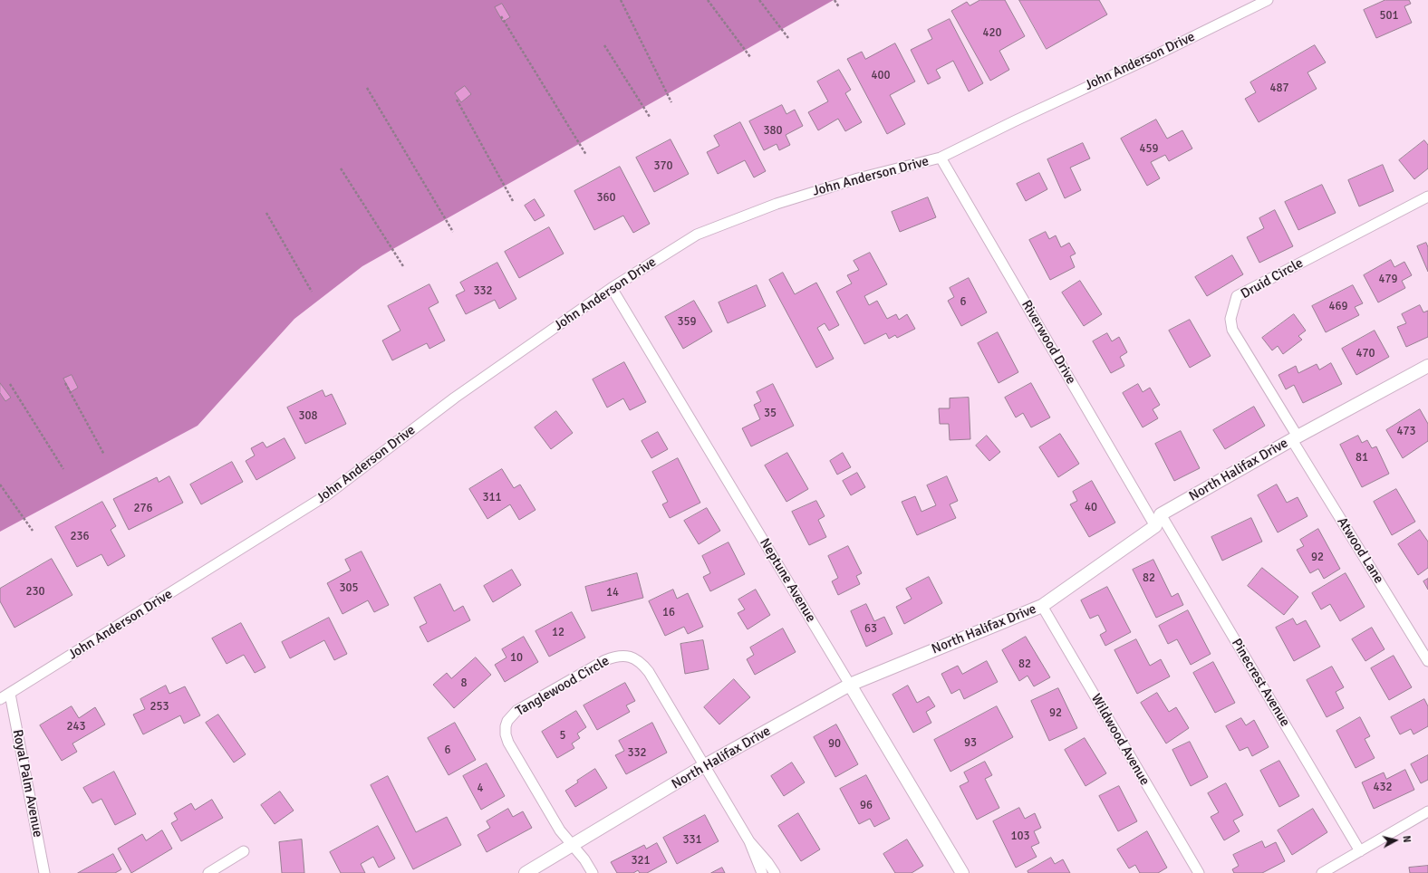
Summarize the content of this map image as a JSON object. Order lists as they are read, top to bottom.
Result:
{
  "streets": {
    "street": [
      "John Anderson Drive",
      "Druid Circle",
      "Riverwood Drive",
      "North Halifax Drive",
      "Atwood Lane",
      "Neptune Avenue",
      "Pinecrest Avenue",
      "Tanglewood Circle",
      "Wildwood Avenue",
      "Royal Palm Avenue"
    ]
  },
  "crossings": [
    ["John Anderson Drive", "Riverwood Drive"],
    ["John Anderson Drive", "Neptune Avenue"],
    ["John Anderson Drive", "Royal Palm Avenue"],
    ["Druid Circle", "North Halifax Drive"],
    ["Druid Circle", "Atwood Lane"],
    ["Riverwood Drive", "North Halifax Drive"],
    ["North Halifax Drive", "Atwood Lane"],
    ["North Halifax Drive", "Neptune Avenue"],
    ["North Halifax Drive", "Pinecrest Avenue"],
    ["North Halifax Drive", "Tanglewood Circle"],
    ["North Halifax Drive", "Wildwood Avenue"]
  ],
  "house_numbers": [
    "501",
    "420",
    "400",
    "487",
    "380",
    "459",
    "370",
    "360",
    "479",
    "332",
    "6",
    "469",
    "359",
    "470",
    "35",
    "308",
    "473",
    "81",
    "311",
    "40",
    "276",
    "236",
    "92",
    "82",
    "305",
    "230",
    "14",
    "16",
    "63",
    "12",
    "10",
    "82",
    "8",
    "253",
    "92",
    "243",
    "5",
    "93",
    "90",
    "6",
    "332",
    "432",
    "4",
    "96",
    "103",
    "331",
    "321"
  ],
  "north": "right"
}
